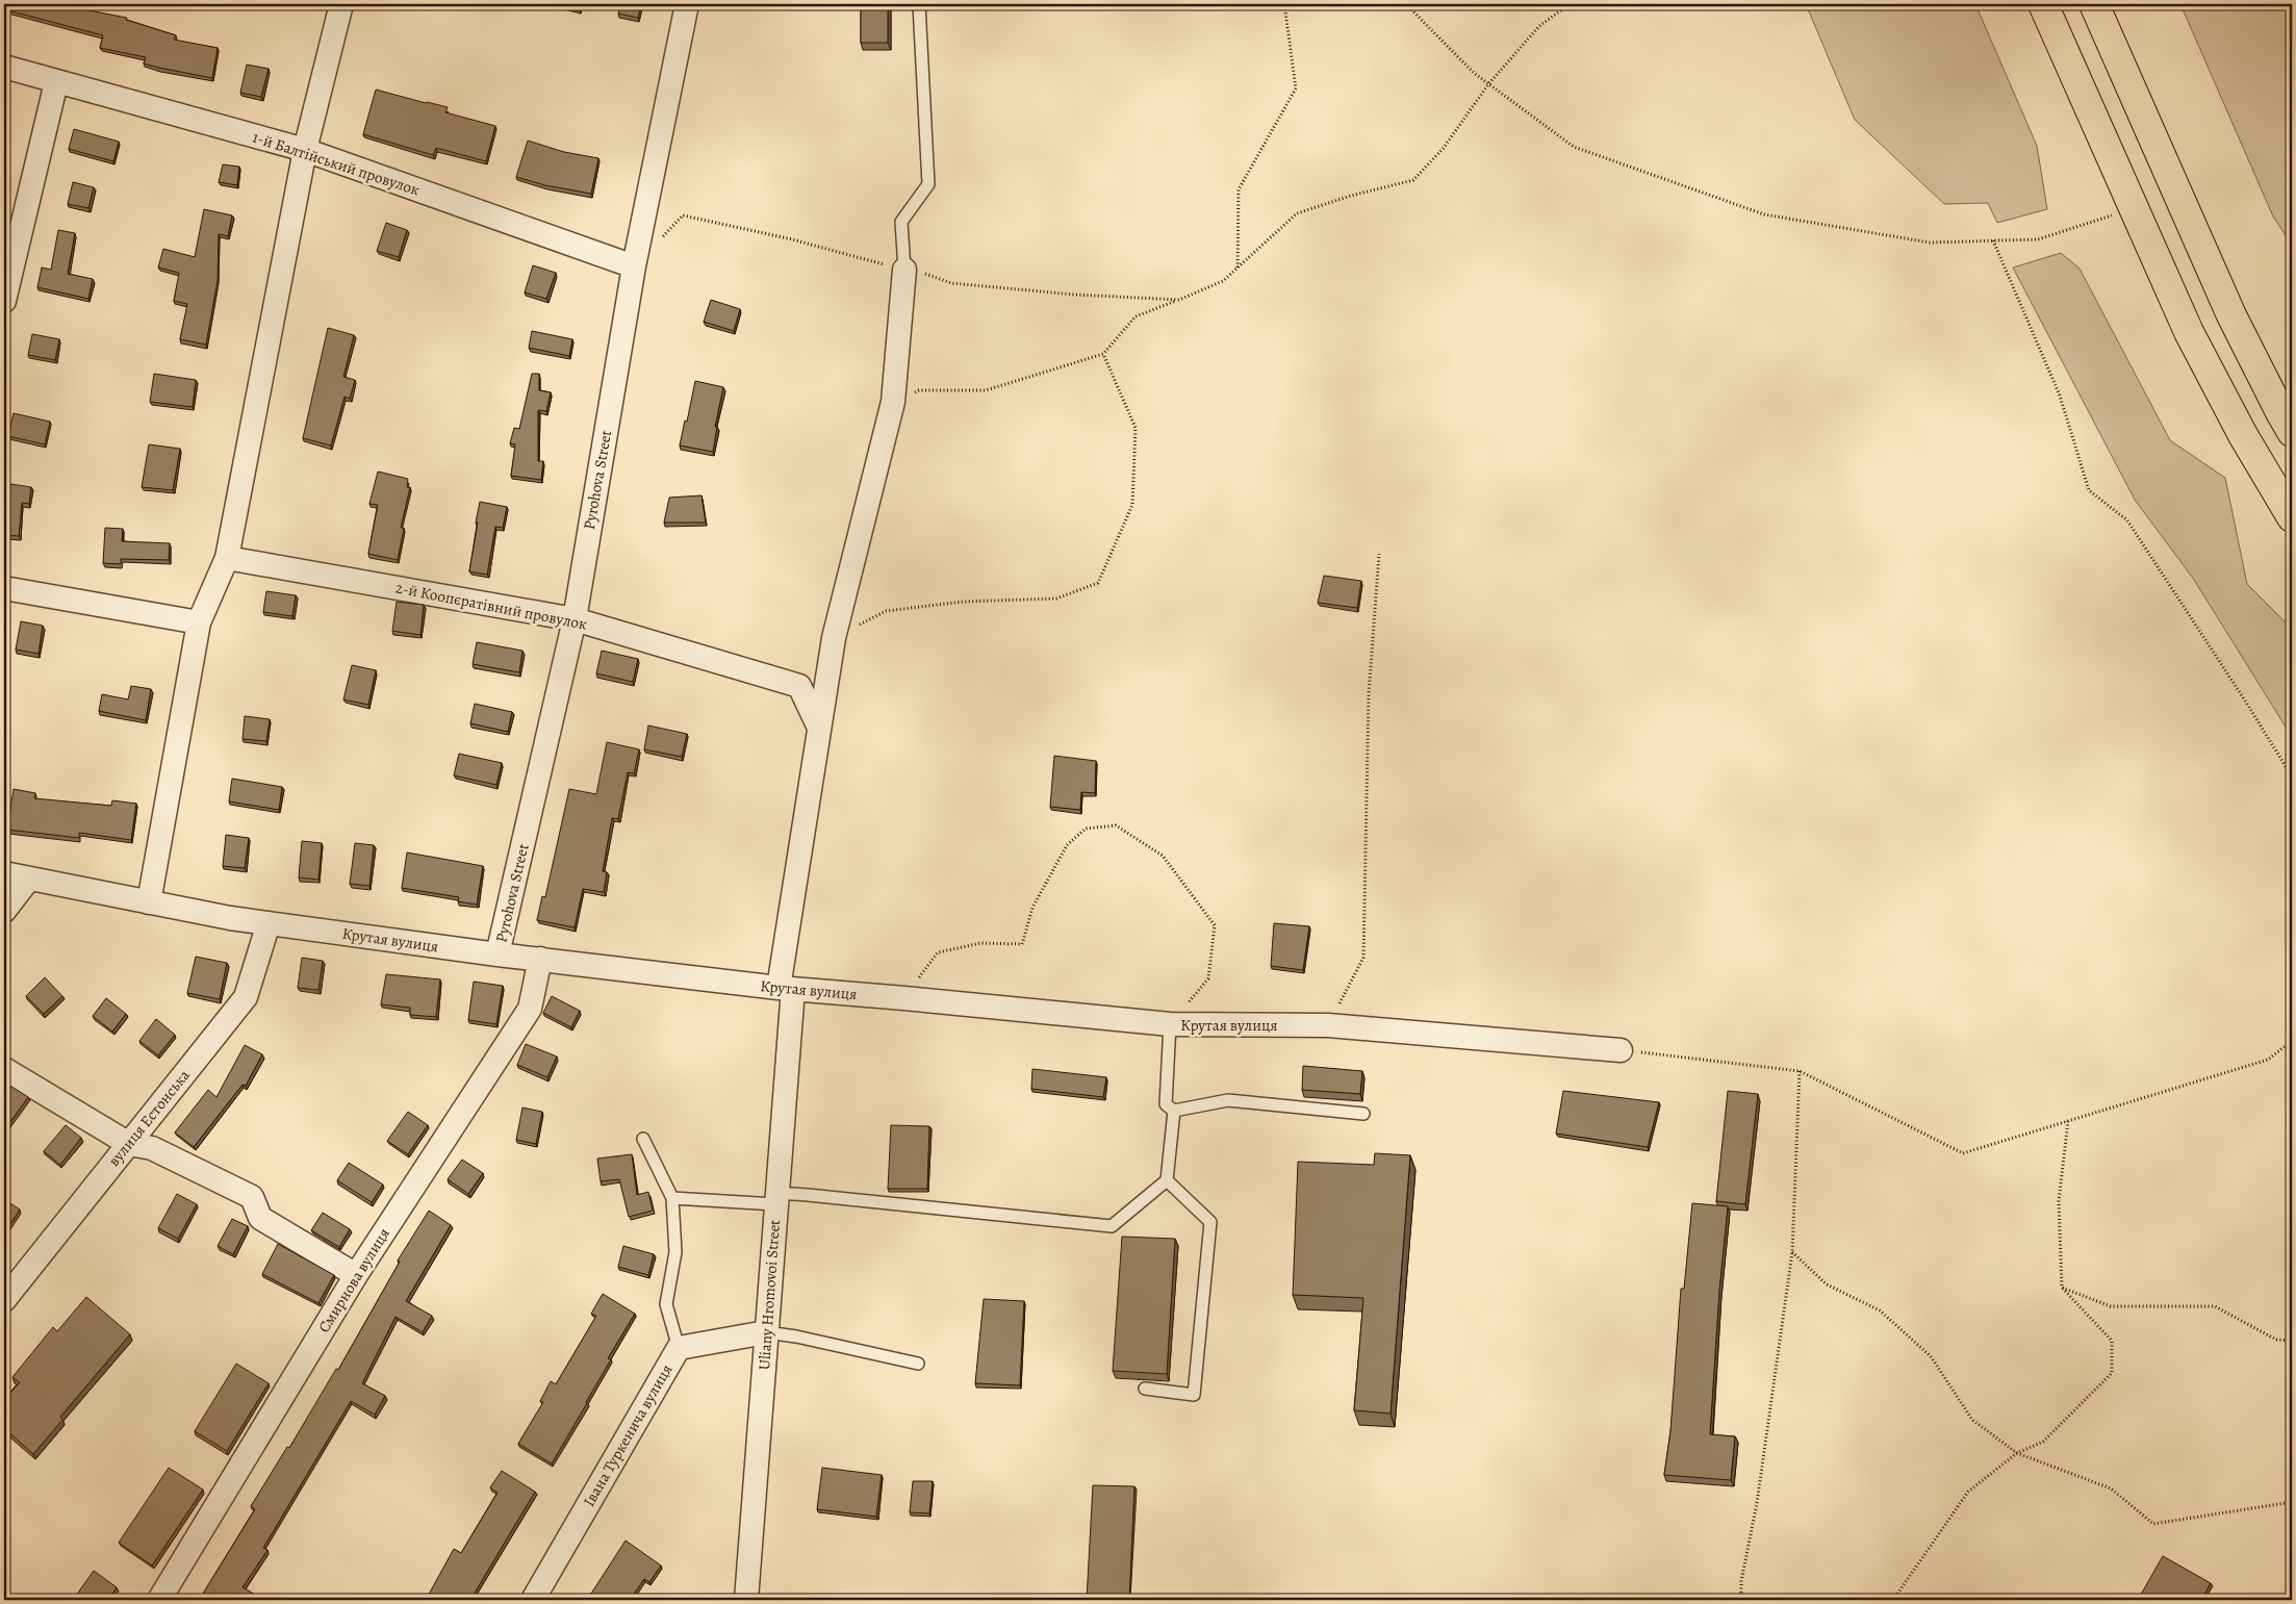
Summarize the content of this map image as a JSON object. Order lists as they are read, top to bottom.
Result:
{
  "streets": {
    "street": [
      "1-й Балтійський провулок",
      "Pyrohova Street",
      "2-й Коопєратівний провулок",
      "Крутая вулиця",
      "вулиця Естонська",
      "Смирнова вулиця",
      "Uliany Hromovoi Street",
      "Івана Туркенича вулиця"
    ]
  },
  "crossings": [
    ["1-й Балтійський провулок", "Pyrohova Street"],
    ["Pyrohova Street", "2-й Коопєратівний провулок"],
    ["Pyrohova Street", "Крутая вулиця"],
    ["2-й Коопєратівний провулок", "Uliany Hromovoi Street"],
    ["Крутая вулиця", "вулиця Естонська"],
    ["Крутая вулиця", "Смирнова вулиця"],
    ["Крутая вулиця", "Uliany Hromovoi Street"],
    ["Uliany Hromovoi Street", "Івана Туркенича вулиця"]
  ]
}
